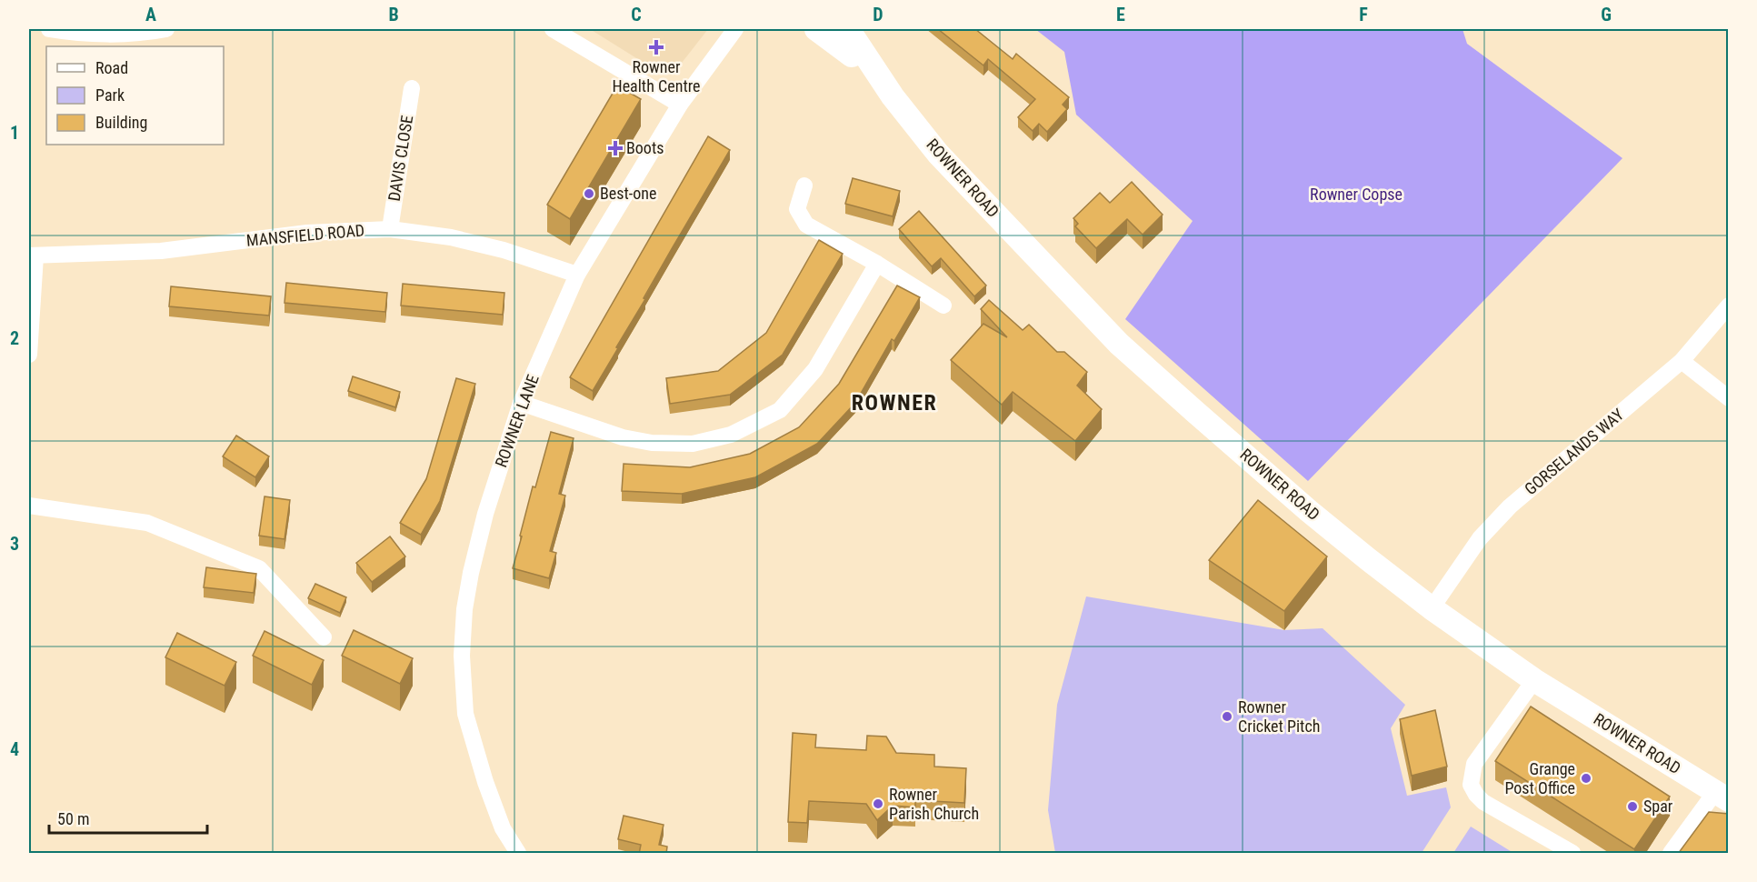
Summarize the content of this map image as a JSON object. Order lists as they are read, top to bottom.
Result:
{
  "streets": {
    "main road": ["ROWNER ROAD"],
    "street": [
      "DAVIS CLOSE",
      "MANSFIELD ROAD",
      "ROWNER LANE",
      "GORSELANDS WAY"
    ]
  },
  "crossings": [
    ["DAVIS CLOSE", "MANSFIELD ROAD"],
    ["ROWNER ROAD", "GORSELANDS WAY"],
    ["MANSFIELD ROAD", "ROWNER LANE"]
  ],
  "districts": ["ROWNER"],
  "parks": ["Rowner Copse"],
  "places": {
    "health": ["Rowner Health Centre", "Boots"],
    "other": [
      "Best-one",
      "Rowner Cricket Pitch",
      "Grange Post Office",
      "Rowner Parish Church",
      "Spar"
    ]
  },
  "legend": ["Road", "Park", "Building"],
  "scale_bar": "50 m",
  "grid": {
    "columns": [
      "A",
      "B",
      "C",
      "D",
      "E",
      "F",
      "G"
    ],
    "rows": [
      "1",
      "2",
      "3",
      "4"
    ]
  }
}
